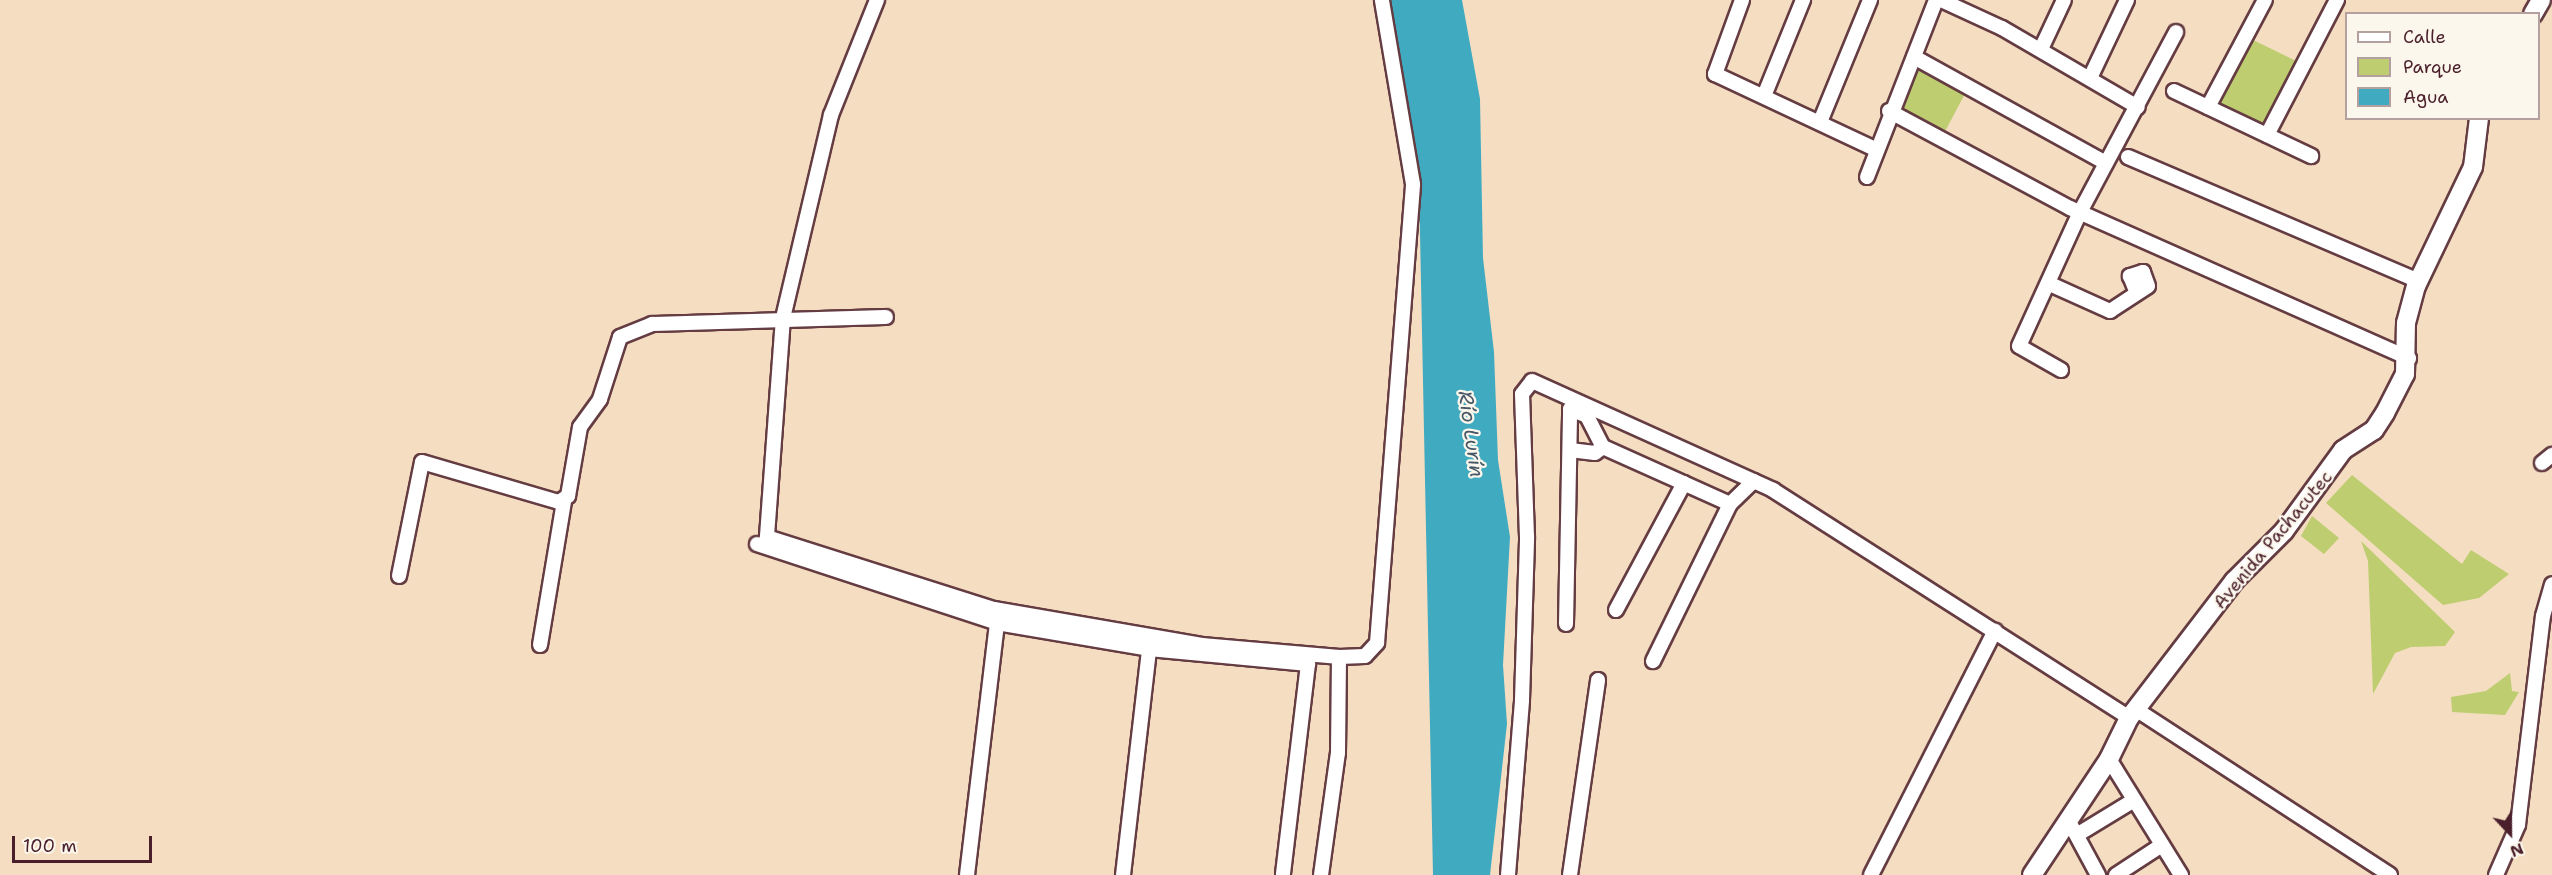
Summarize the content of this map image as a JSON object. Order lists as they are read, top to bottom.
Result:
{
  "streets": {
    "main road": ["Avenida Pachacutec"]
  },
  "water": ["Río Lurín"],
  "legend": ["Calle", "Parque", "Agua"],
  "scale_bar": "100 m",
  "north": "bottom"
}
